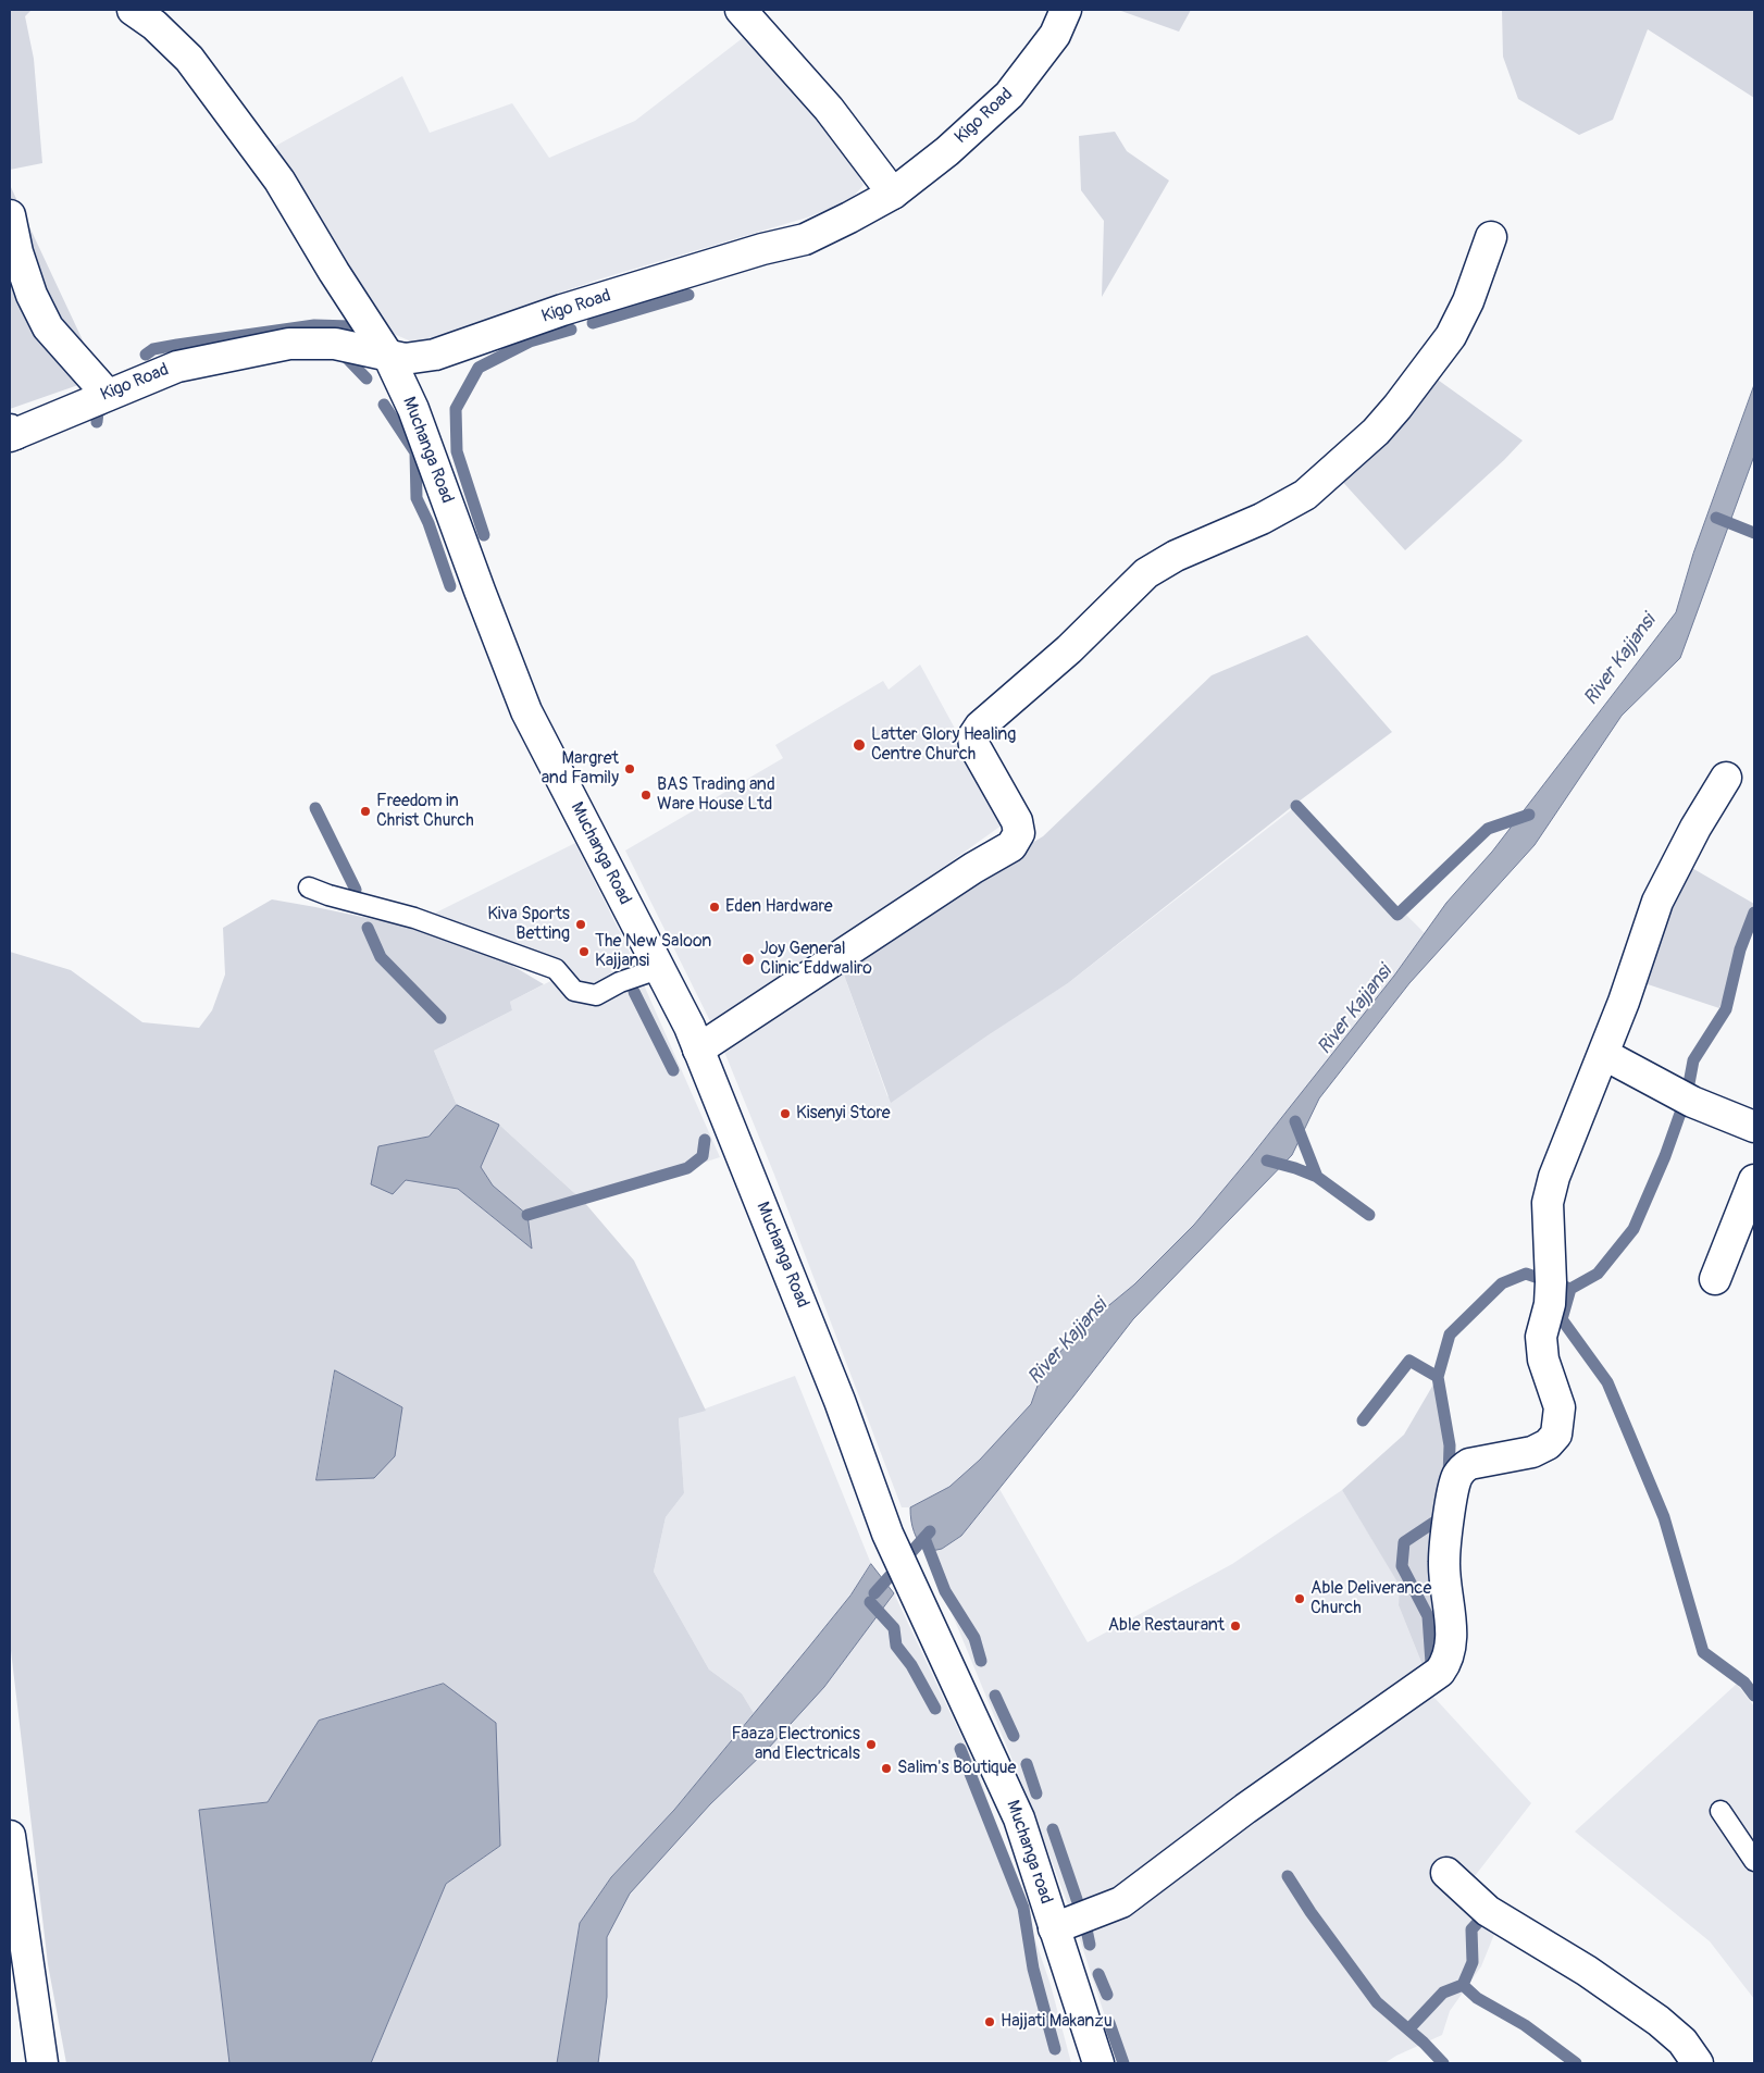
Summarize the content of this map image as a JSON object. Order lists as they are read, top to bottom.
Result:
{
  "streets": {
    "main road": ["Kigo Road", "Muchanga Road", "Muchanga road"]
  },
  "crossings": [
    ["Kigo Road", "Muchanga Road"],
    ["Muchanga Road", "Muchanga road"]
  ],
  "water": ["River Kajjansi"],
  "places": [
    "Latter Glory Healing Centre Church",
    "Margret and Family",
    "BAS Trading and Ware House Ltd",
    "Freedom in Christ Church",
    "Eden Hardware",
    "Kiva Sports Betting",
    "The New Saloon Kajjansi",
    "Joy General Clinic Eddwaliro",
    "Kisenyi Store",
    "Able Deliverance Church",
    "Able Restaurant",
    "Faaza Electronics and Electricals",
    "Salim's Boutique",
    "Hajjati Makanzu"
  ]
}
